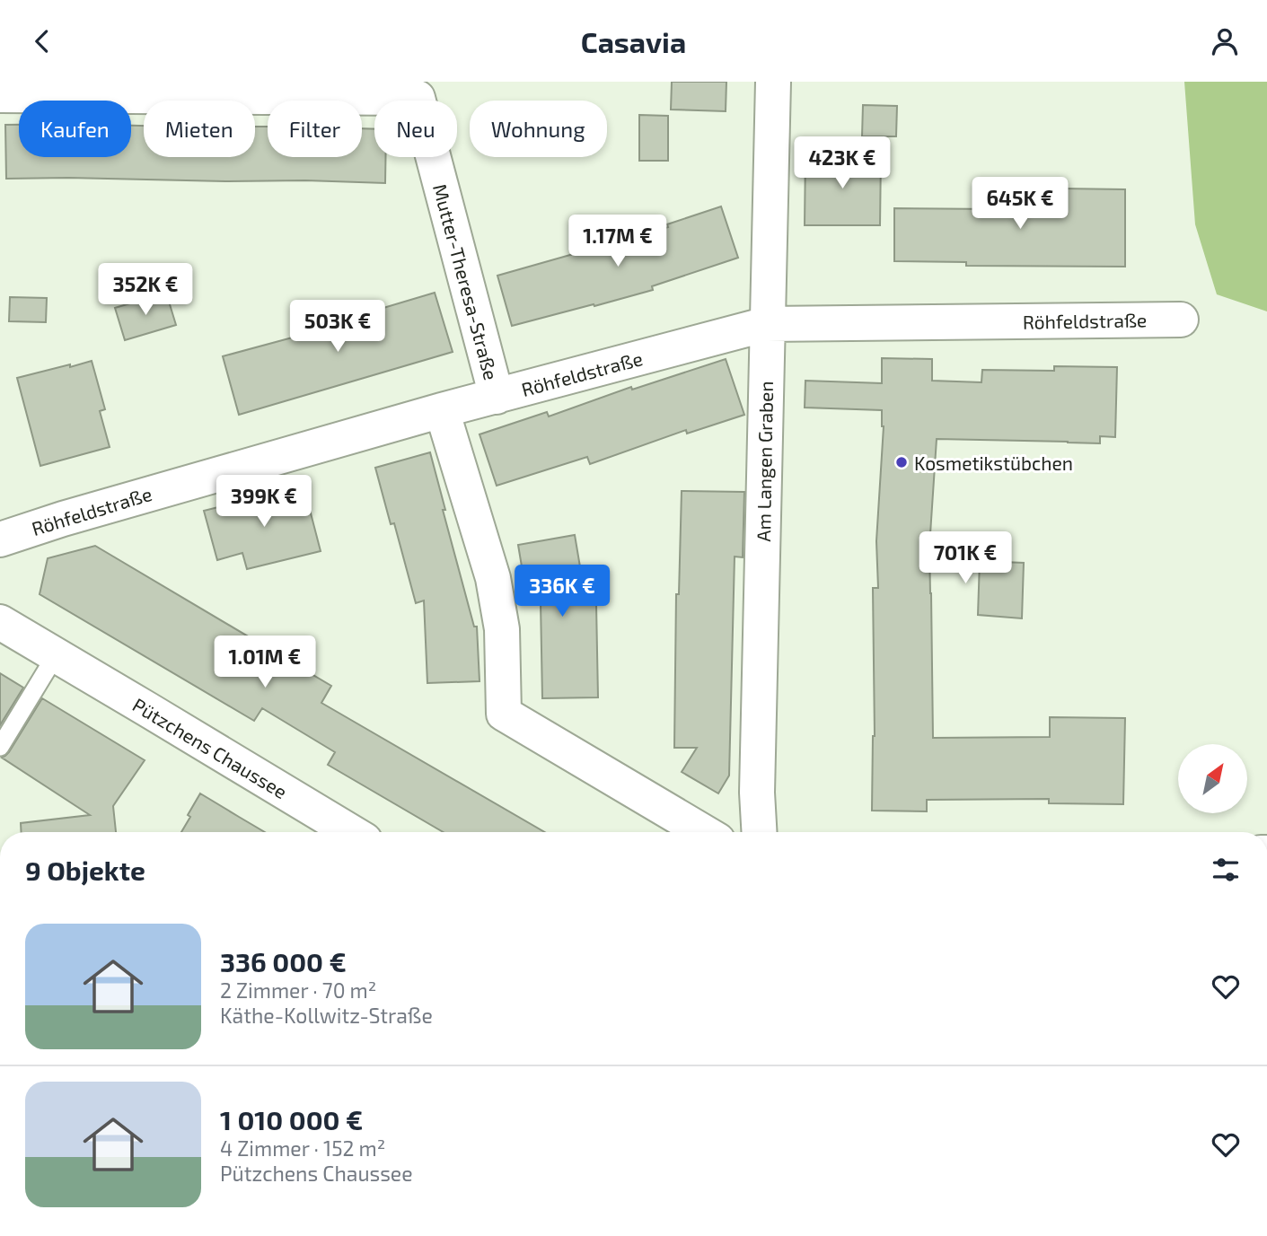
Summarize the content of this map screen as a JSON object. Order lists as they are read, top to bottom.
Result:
{
  "streets": {
    "street": [
      "Mutter-Theresa-Straße",
      "Röhfeldstraße",
      "Am Langen Graben",
      "Pützchens Chaussee"
    ]
  },
  "crossings": [
    ["Mutter-Theresa-Straße", "Röhfeldstraße"],
    ["Röhfeldstraße", "Am Langen Graben"]
  ],
  "places": ["Kosmetikstübchen"],
  "north": "top right",
  "page": {
    "header": "Casavia",
    "chip": [
      "Kaufen",
      "Mieten",
      "Filter",
      "Neu",
      "Wohnung"
    ],
    "price": [
      "423K €",
      "645K €",
      "1.17M €",
      "352K €",
      "503K €",
      "399K €",
      "701K €",
      "336K €",
      "1.01M €"
    ],
    "heading": "9 Objekte",
    "list": [
      {
        "name": "336 000 €",
        "note": "2 Zimmer · 70 m² · Käthe-Kollwitz-Straße"
      },
      {
        "name": "1 010 000 €",
        "note": "4 Zimmer · 152 m² · Pützchens Chaussee"
      }
    ]
  }
}
